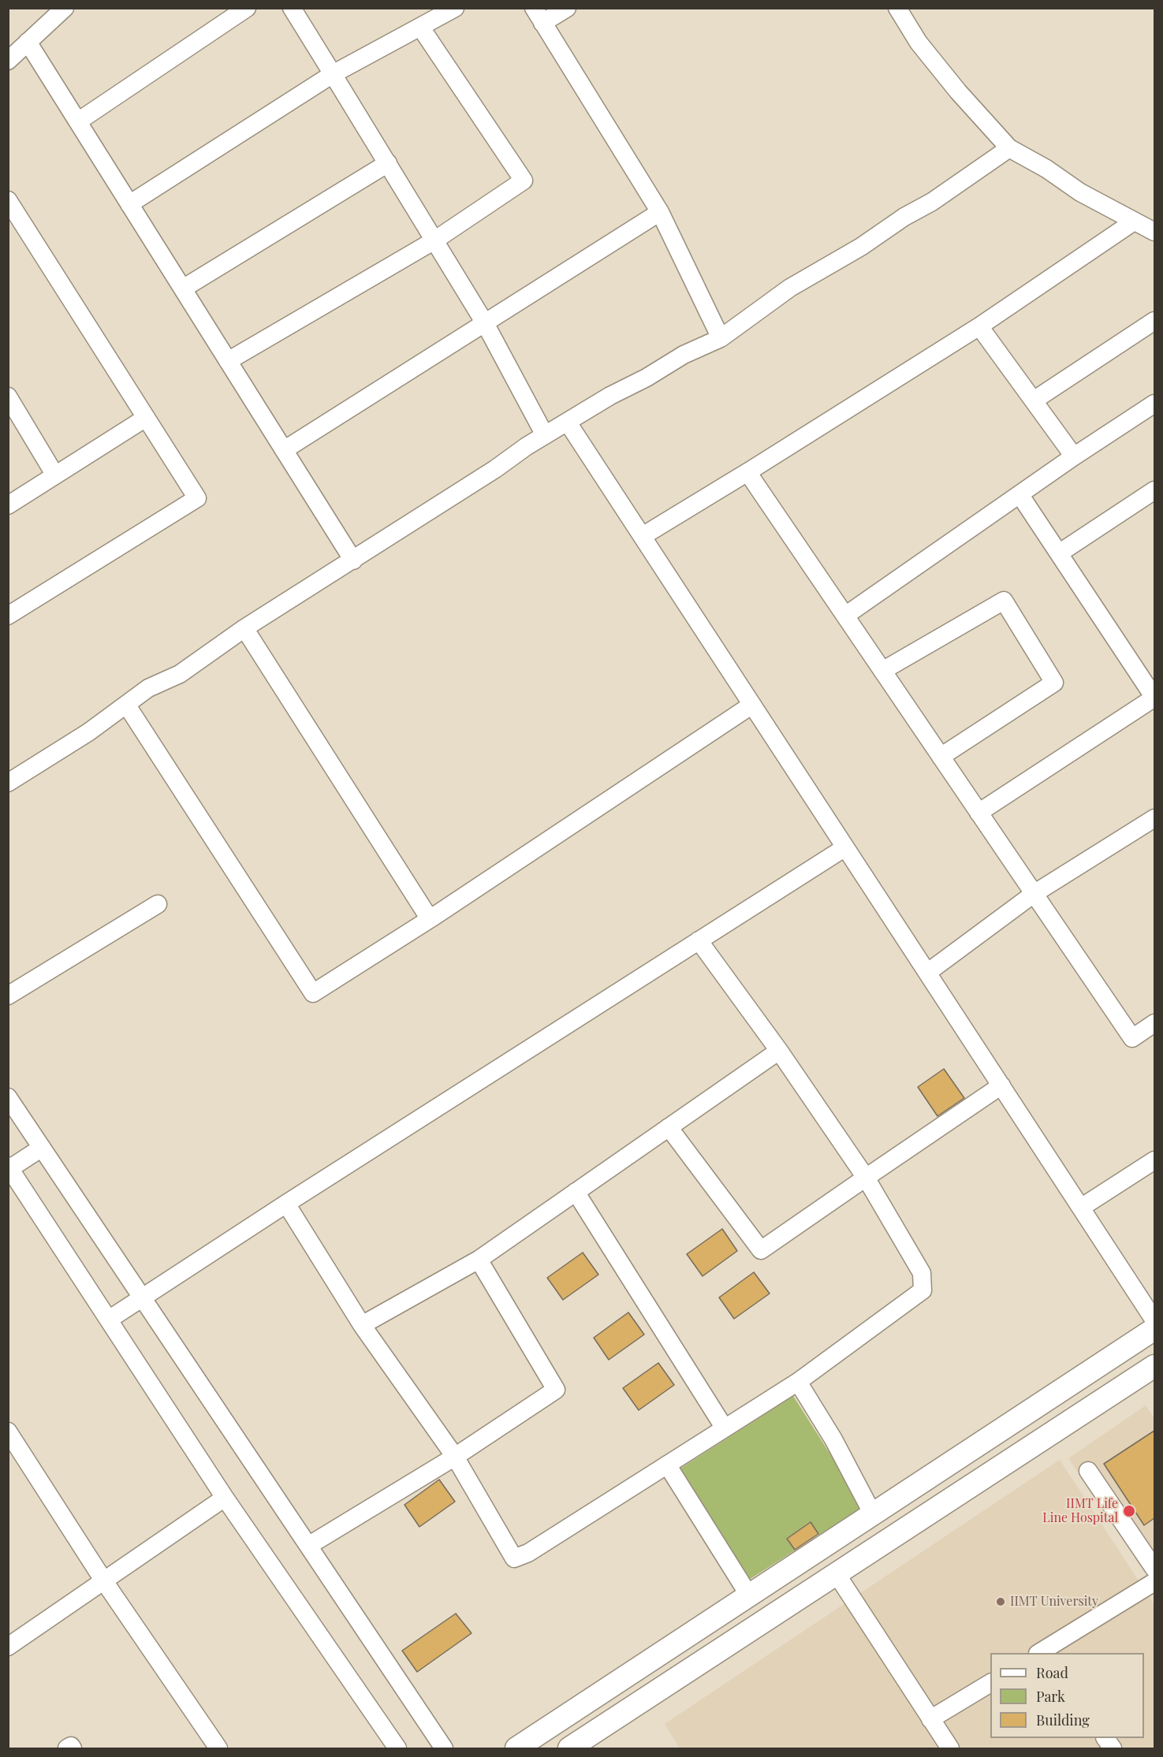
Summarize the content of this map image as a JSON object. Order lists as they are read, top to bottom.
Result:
{
  "places": ["IIMT Life Line Hospital", "IIMT University"],
  "legend": ["Road", "Park", "Building"]
}
